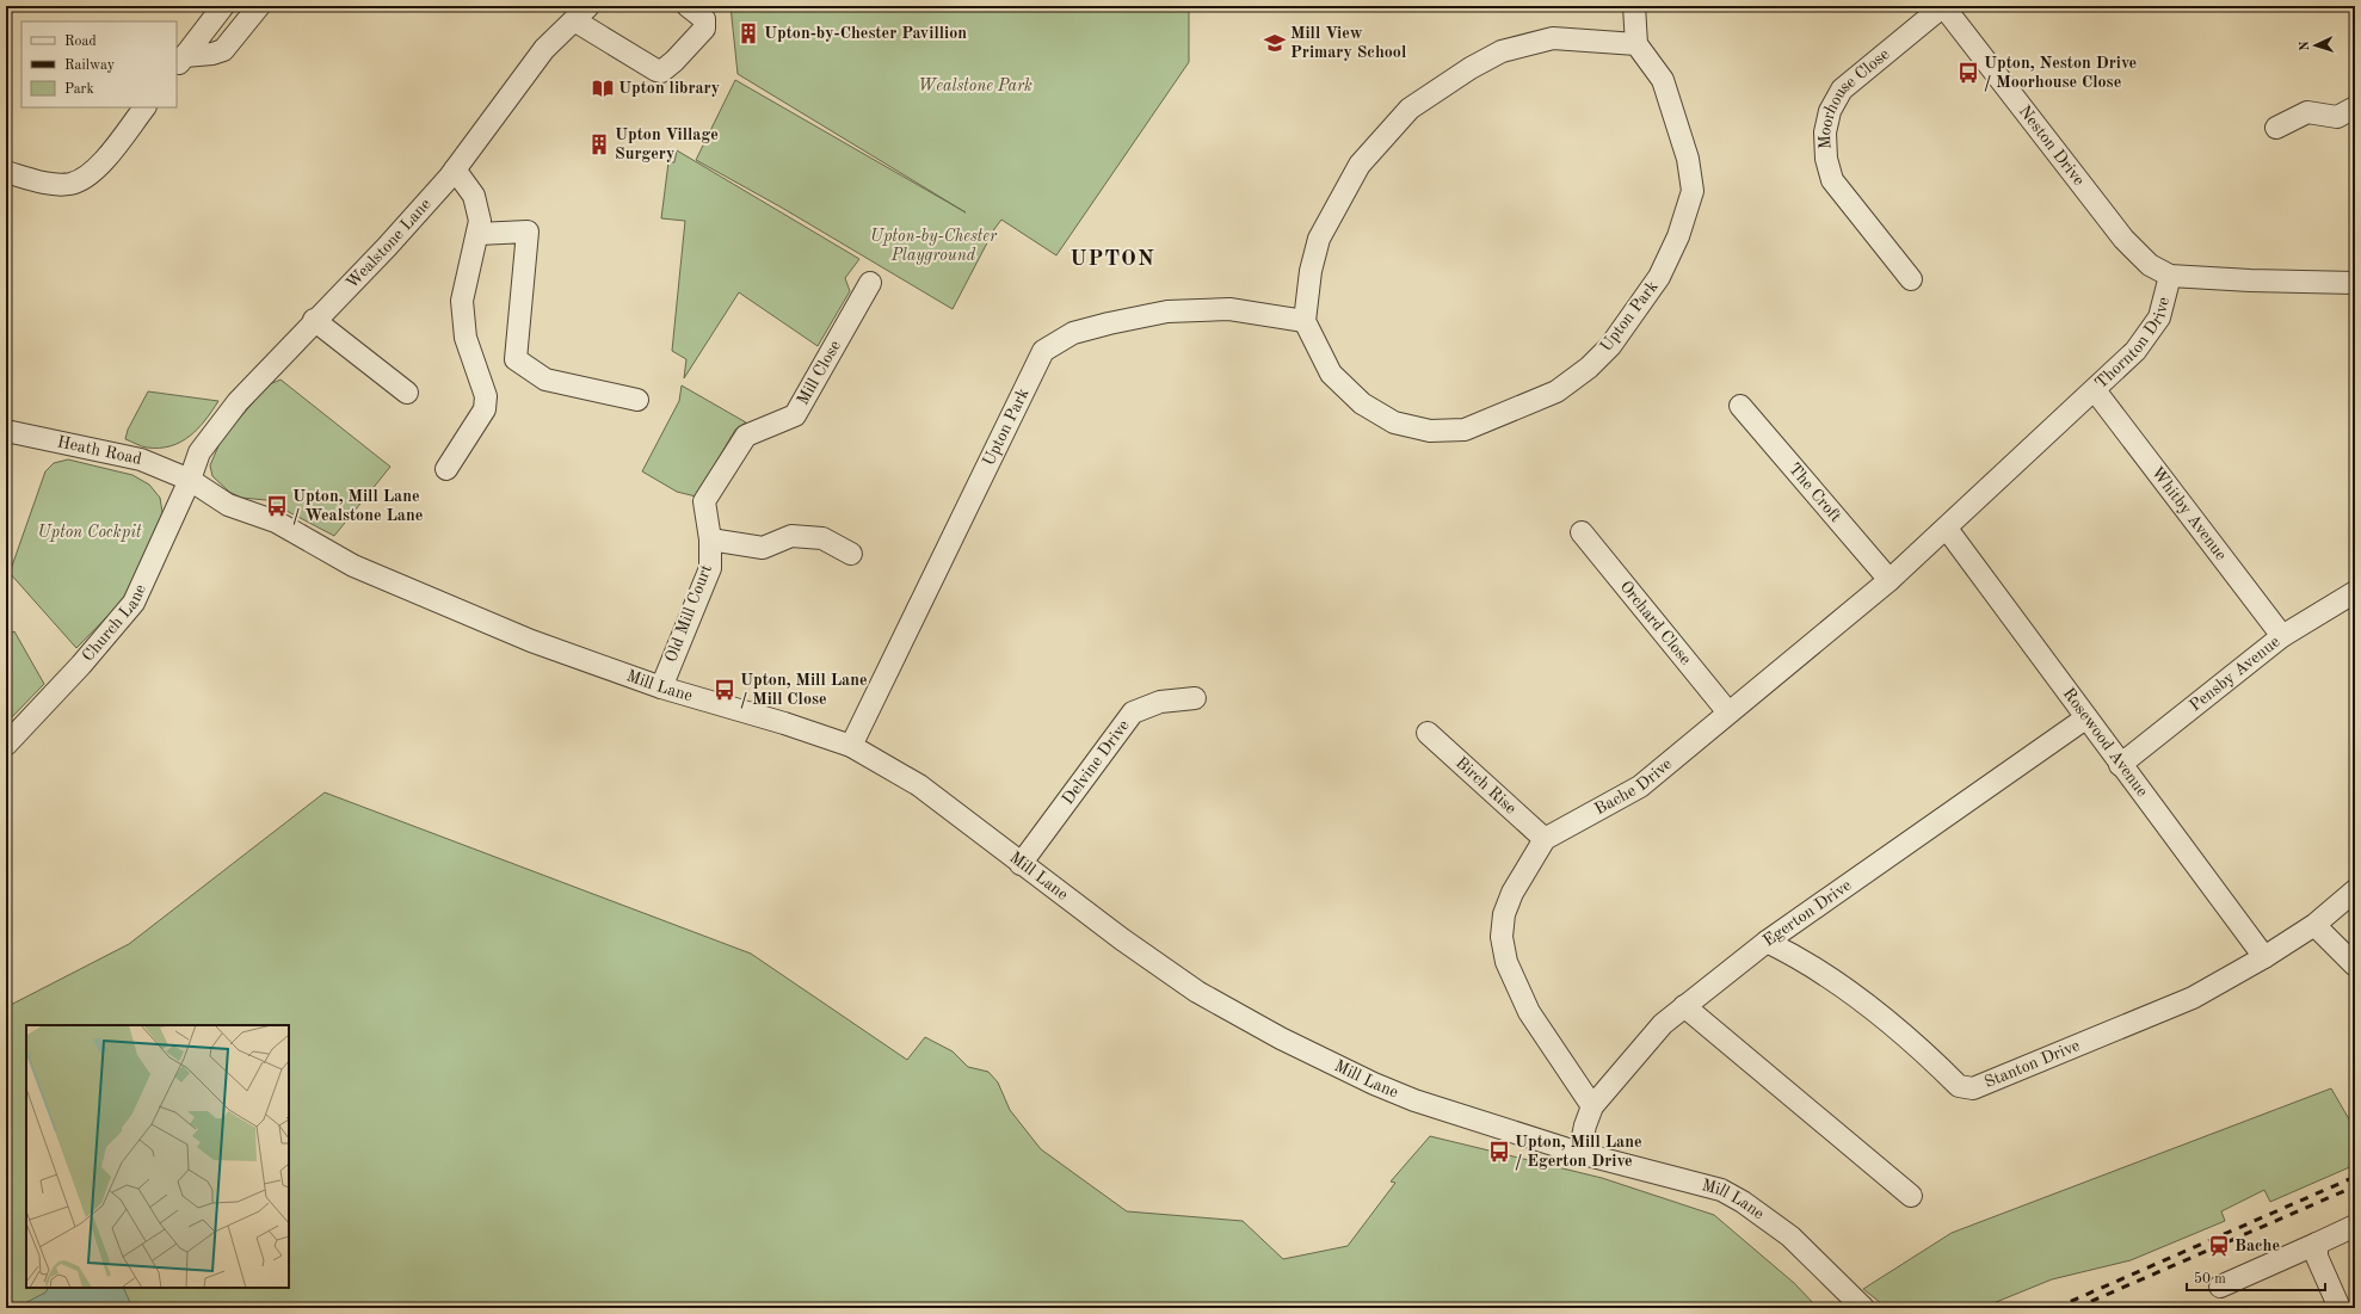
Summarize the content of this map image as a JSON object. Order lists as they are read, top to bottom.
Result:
{
  "streets": {
    "street": [
      "Moorhouse Close",
      "Neston Drive",
      "Wealstone Lane",
      "Upton Park",
      "Thornton Drive",
      "Mill Close",
      "Heath Road",
      "The Croft",
      "Whitby Avenue",
      "Old Mill Court",
      "Church Lane",
      "Orchard Close",
      "Pensby Avenue",
      "Mill Lane",
      "Rosewood Avenue",
      "Delvine Drive",
      "Bache Drive",
      "Birch Rise",
      "Egerton Drive",
      "Stanton Drive"
    ]
  },
  "crossings": [
    ["Moorhouse Close", "Neston Drive"],
    ["Neston Drive", "Thornton Drive"],
    ["Wealstone Lane", "Heath Road"],
    ["Wealstone Lane", "Church Lane"],
    ["Wealstone Lane", "Mill Lane"],
    ["Upton Park", "Mill Lane"],
    ["Thornton Drive", "Whitby Avenue"],
    ["Thornton Drive", "Rosewood Avenue"],
    ["Thornton Drive", "Bache Drive"],
    ["Mill Close", "Old Mill Court"],
    ["Heath Road", "Church Lane"],
    ["Heath Road", "Mill Lane"],
    ["The Croft", "Bache Drive"],
    ["Whitby Avenue", "Pensby Avenue"],
    ["Old Mill Court", "Mill Lane"],
    ["Church Lane", "Mill Lane"],
    ["Orchard Close", "Bache Drive"],
    ["Pensby Avenue", "Rosewood Avenue"],
    ["Mill Lane", "Delvine Drive"],
    ["Mill Lane", "Egerton Drive"],
    ["Rosewood Avenue", "Bache Drive"],
    ["Rosewood Avenue", "Egerton Drive"],
    ["Rosewood Avenue", "Stanton Drive"],
    ["Bache Drive", "Birch Rise"],
    ["Egerton Drive", "Stanton Drive"]
  ],
  "districts": ["UPTON"],
  "parks": ["Wealstone Park", "Upton-by-Chester Playground", "Upton Cockpit"],
  "places": {
    "building": ["Upton-by-Chester Pavillion", "Upton Village Surgery"],
    "school or university": ["Mill View Primary School"],
    "bus stop": [
      "Upton, Neston Drive / Moorhouse Close",
      "Upton, Mill Lane / Wealstone Lane",
      "Upton, Mill Lane / Mill Close",
      "Upton, Mill Lane / Egerton Drive"
    ],
    "library": ["Upton library"],
    "station": ["Bache"]
  },
  "legend": ["Road", "Railway", "Park"],
  "scale_bar": "50 m",
  "north": "left"
}
